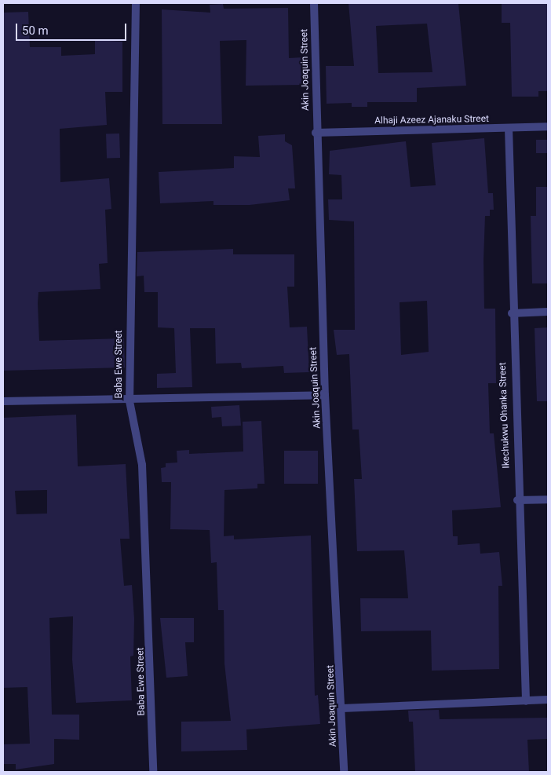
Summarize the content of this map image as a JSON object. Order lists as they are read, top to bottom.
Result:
{
  "streets": {
    "street": [
      "Akin Joaquin Street",
      "Alhaji Azeez Ajanaku Street",
      "Baba Ewe Street",
      "Ikechukwu Ohanka Street"
    ]
  },
  "crossings": [
    ["Akin Joaquin Street", "Alhaji Azeez Ajanaku Street"],
    ["Alhaji Azeez Ajanaku Street", "Ikechukwu Ohanka Street"]
  ],
  "scale_bar": "50 m"
}
